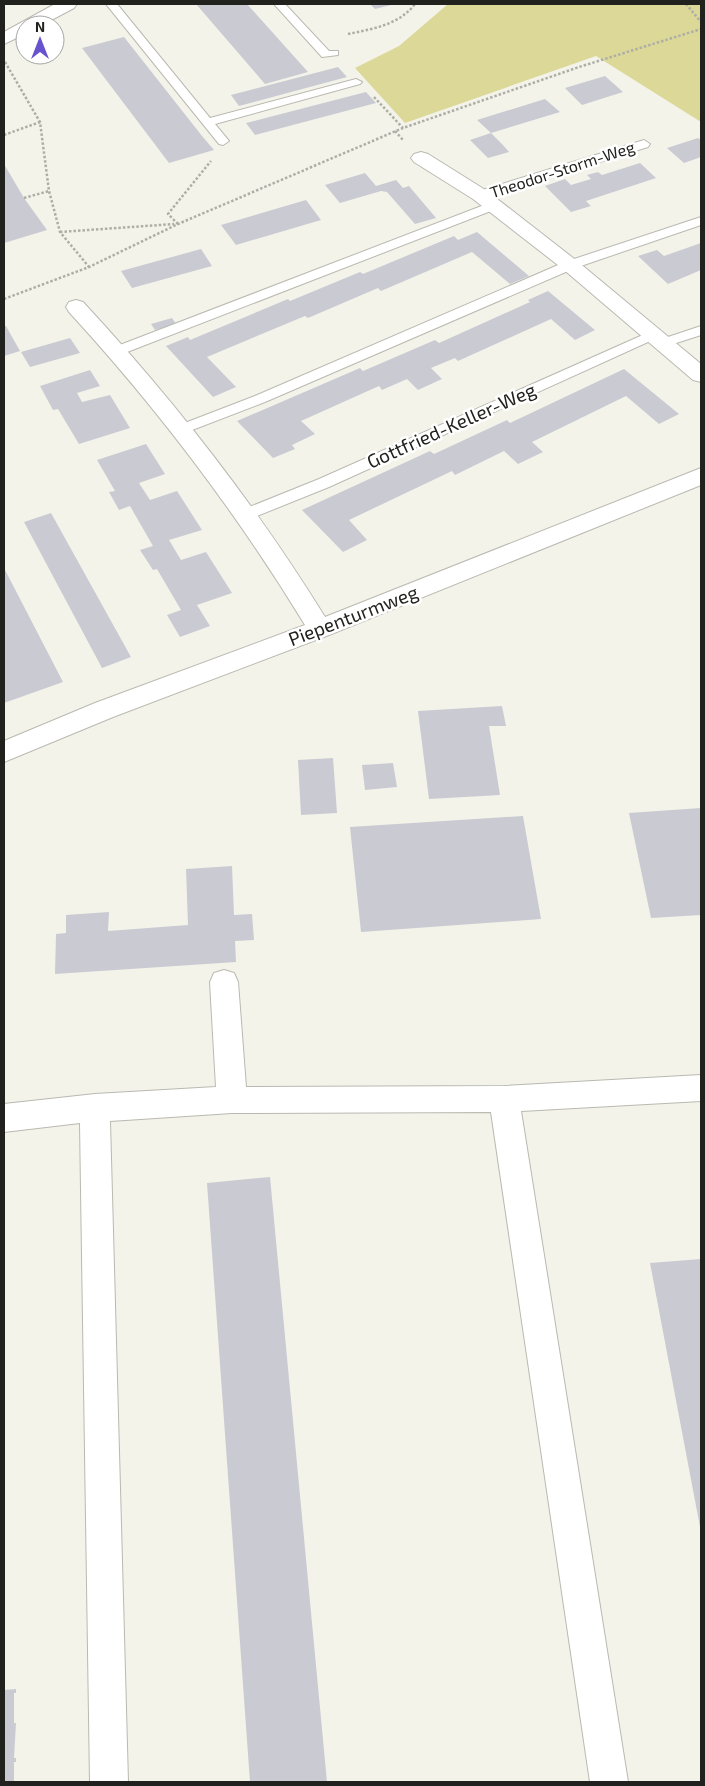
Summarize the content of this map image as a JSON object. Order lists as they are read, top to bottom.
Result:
{
  "streets": {
    "street": ["Theodor-Storm-Weg", "Piepenturmweg"],
    "lane": ["Gottfried-Keller-Weg"]
  },
  "crossings": [
    ["Theodor-Storm-Weg", "Gottfried-Keller-Weg"]
  ],
  "north": "top"
}
